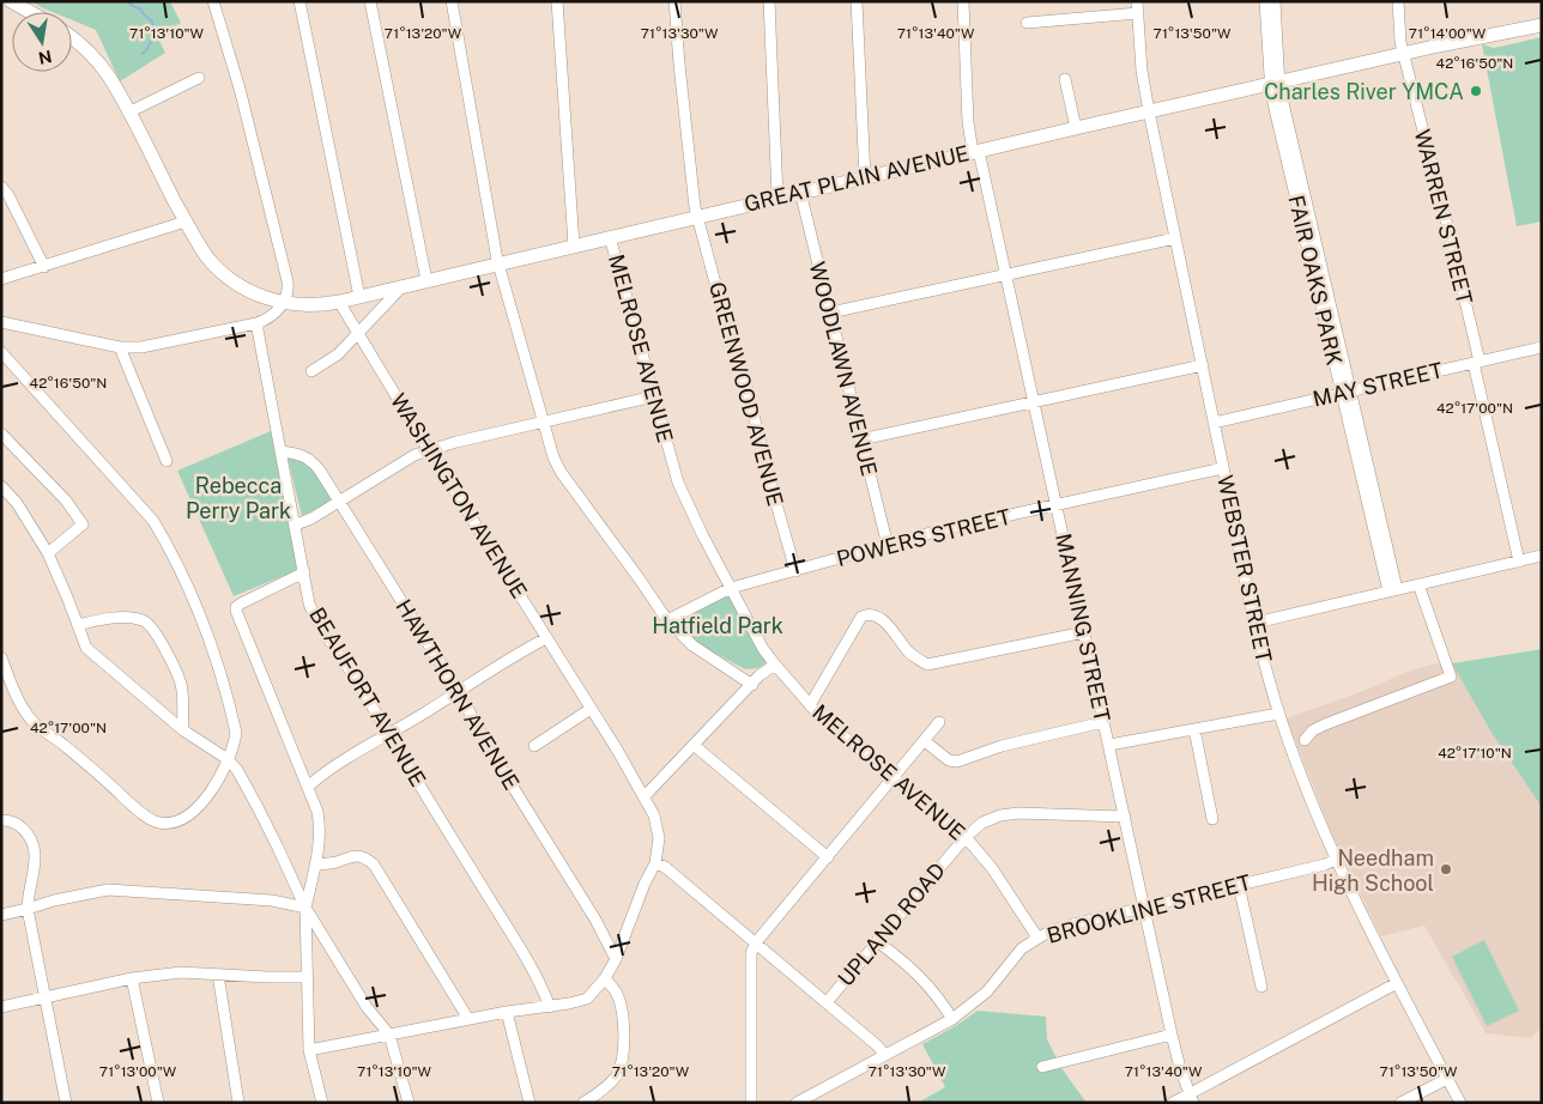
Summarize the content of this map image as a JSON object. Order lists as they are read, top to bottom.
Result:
{
  "streets": {
    "main road": ["GREAT PLAIN AVENUE"],
    "street": [
      "WARREN STREET",
      "FAIR OAKS PARK",
      "MELROSE AVENUE",
      "WOODLAWN AVENUE",
      "MAY STREET",
      "GREENWOOD AVENUE",
      "WASHINGTON AVENUE",
      "POWERS STREET",
      "WEBSTER STREET",
      "MANNING STREET",
      "HAWTHORN AVENUE",
      "BEAUFORT AVENUE",
      "BROOKLINE STREET",
      "UPLAND ROAD"
    ]
  },
  "crossings": [
    ["GREAT PLAIN AVENUE", "WARREN STREET"],
    ["GREAT PLAIN AVENUE", "FAIR OAKS PARK"],
    ["GREAT PLAIN AVENUE", "MELROSE AVENUE"],
    ["GREAT PLAIN AVENUE", "WOODLAWN AVENUE"],
    ["GREAT PLAIN AVENUE", "GREENWOOD AVENUE"],
    ["GREAT PLAIN AVENUE", "WASHINGTON AVENUE"],
    ["GREAT PLAIN AVENUE", "WEBSTER STREET"],
    ["GREAT PLAIN AVENUE", "MANNING STREET"],
    ["WARREN STREET", "MAY STREET"],
    ["FAIR OAKS PARK", "MAY STREET"],
    ["MELROSE AVENUE", "POWERS STREET"],
    ["MELROSE AVENUE", "BROOKLINE STREET"],
    ["MELROSE AVENUE", "UPLAND ROAD"],
    ["WOODLAWN AVENUE", "POWERS STREET"],
    ["MAY STREET", "WEBSTER STREET"],
    ["GREENWOOD AVENUE", "POWERS STREET"],
    ["WASHINGTON AVENUE", "HAWTHORN AVENUE"],
    ["WASHINGTON AVENUE", "BEAUFORT AVENUE"],
    ["POWERS STREET", "WEBSTER STREET"],
    ["POWERS STREET", "MANNING STREET"],
    ["WEBSTER STREET", "BROOKLINE STREET"],
    ["MANNING STREET", "BROOKLINE STREET"],
    ["MANNING STREET", "UPLAND ROAD"],
    ["HAWTHORN AVENUE", "BEAUFORT AVENUE"]
  ],
  "parks": ["Rebecca Perry Park", "Hatfield Park"],
  "places": ["Charles River YMCA", "Needham High School"],
  "north": "bottom",
  "coordinates": [
    "71°13'10\"W",
    "71°13'20\"W",
    "71°13'30\"W",
    "71°13'40\"W",
    "71°13'50\"W",
    "71°14'00\"W",
    "42°16'50\"N",
    "42°17'00\"N",
    "42°17'10\"N",
    "71°13'00\"W"
  ]
}
